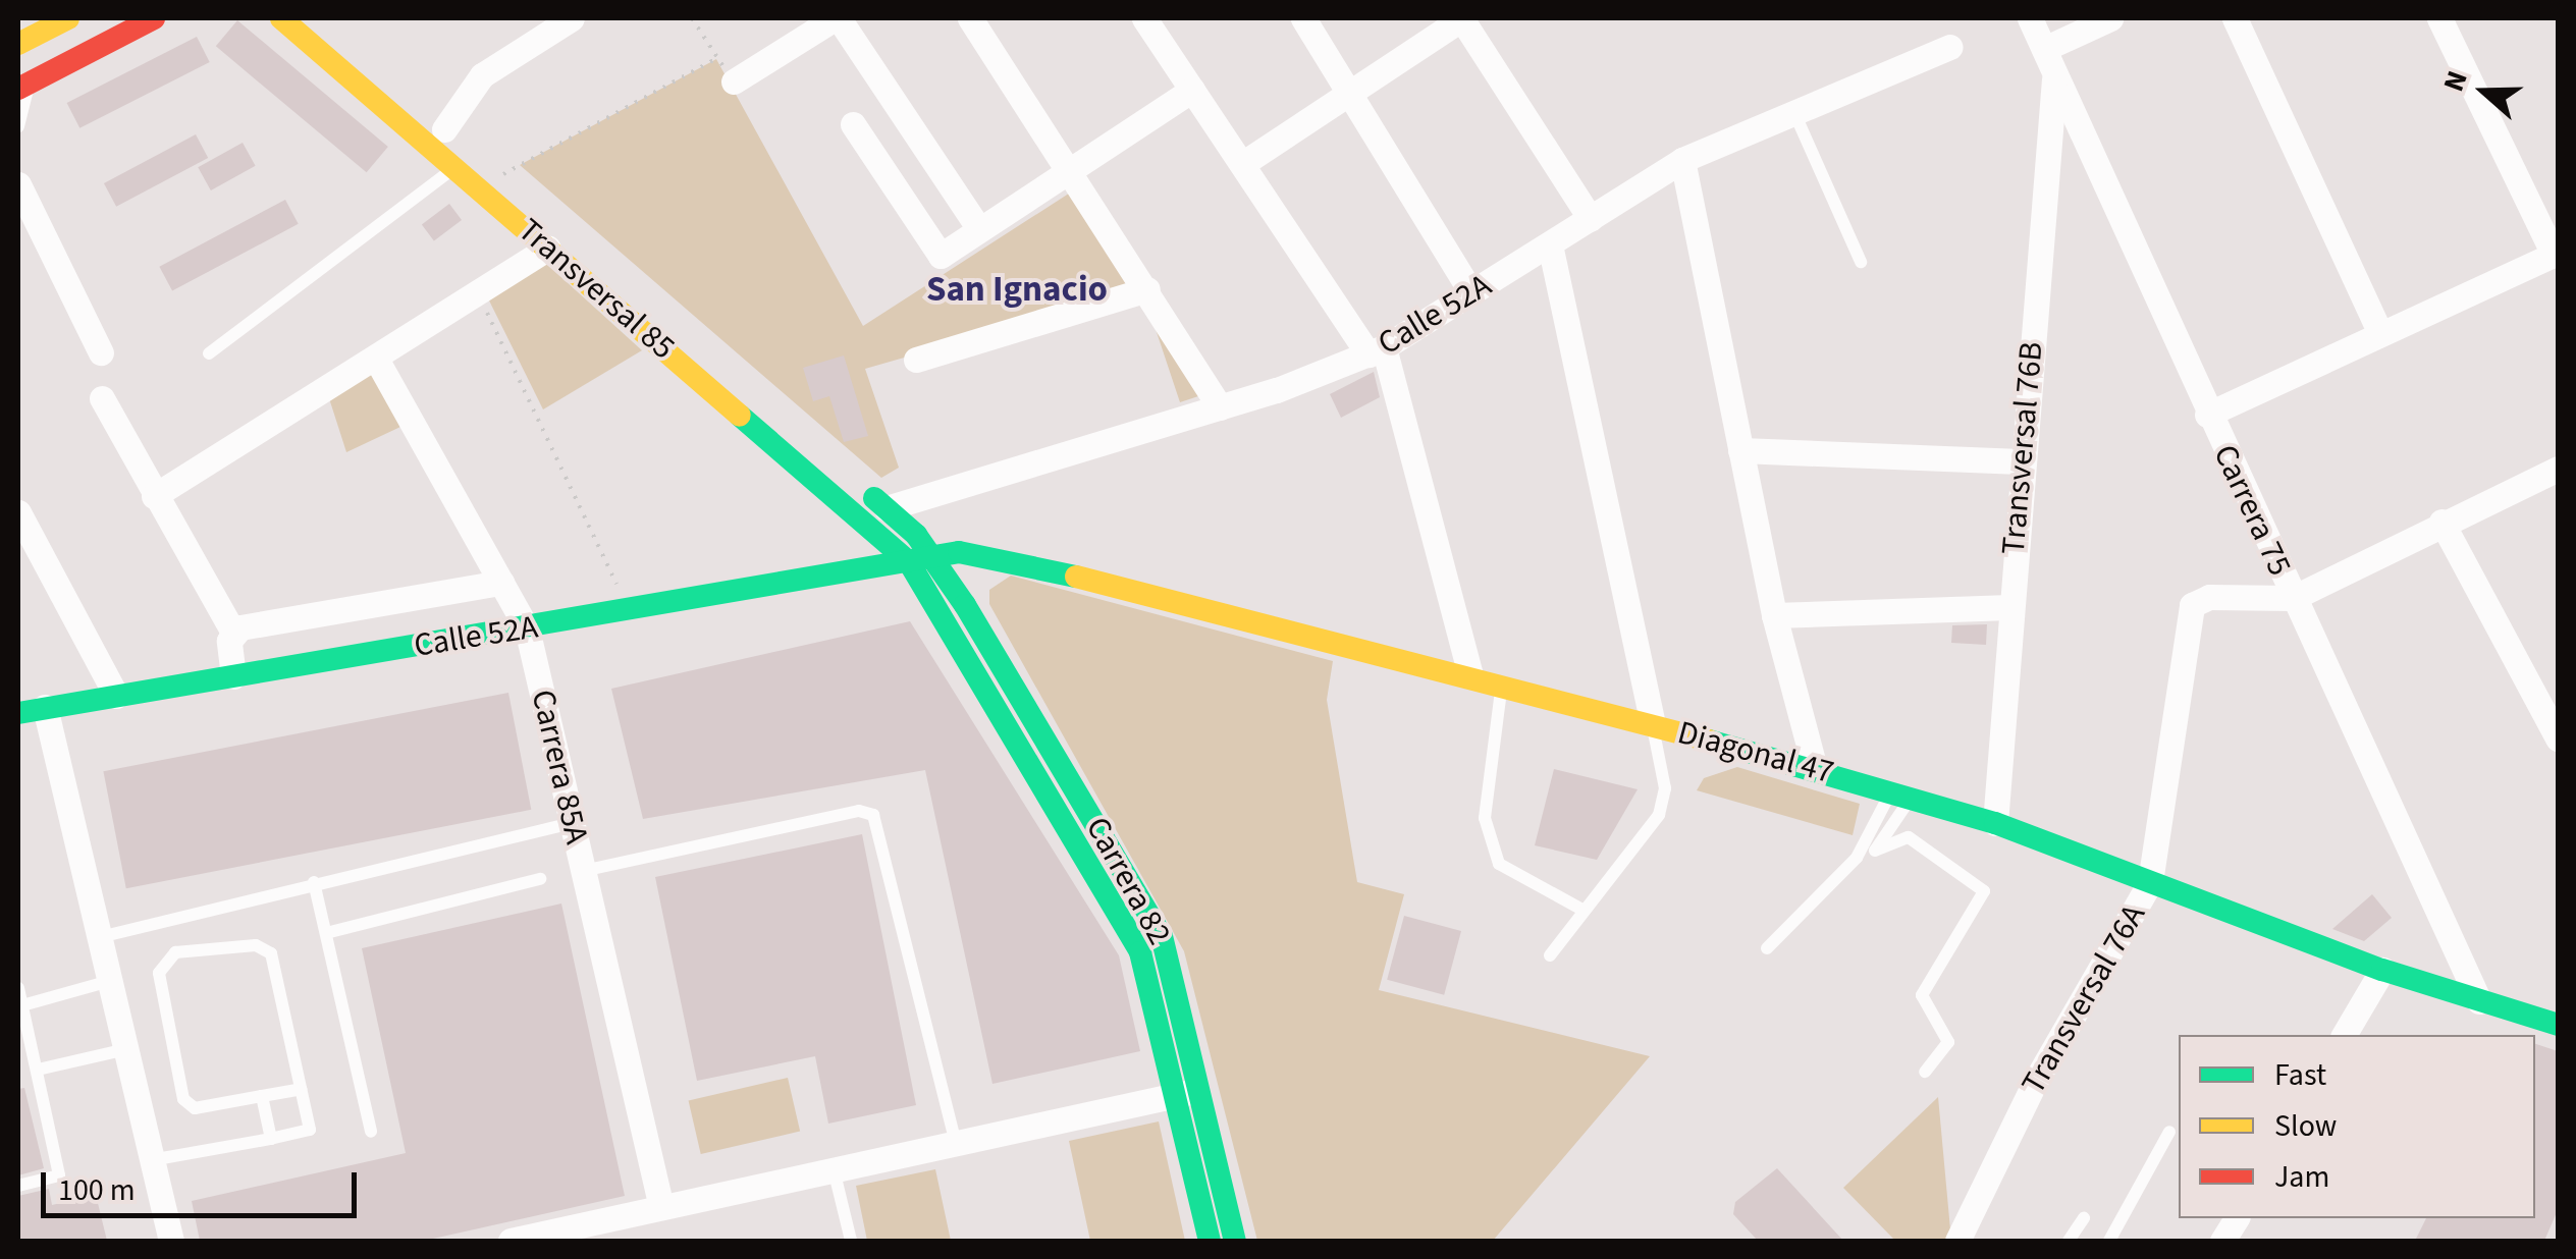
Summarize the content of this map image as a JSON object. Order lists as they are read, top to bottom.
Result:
{
  "streets": {
    "street": [
      "Transversal 85",
      "Calle 52A",
      "Transversal 76B",
      "Carrera 75",
      "Diagonal 47",
      "Carrera 85A",
      "Carrera 82",
      "Transversal 76A"
    ]
  },
  "crossings": [
    ["Transversal 85", "Calle 52A"],
    ["Transversal 85", "Diagonal 47"],
    ["Transversal 85", "Carrera 82"],
    ["Calle 52A", "Diagonal 47"],
    ["Calle 52A", "Carrera 85A"],
    ["Calle 52A", "Carrera 82"],
    ["Transversal 76B", "Carrera 75"],
    ["Transversal 76B", "Diagonal 47"],
    ["Carrera 75", "Diagonal 47"],
    ["Carrera 75", "Transversal 76A"],
    ["Diagonal 47", "Carrera 82"],
    ["Diagonal 47", "Transversal 76A"]
  ],
  "districts": ["San Ignacio"],
  "legend": ["Fast", "Slow", "Jam"],
  "scale_bar": "100 m",
  "north": "left"
}
